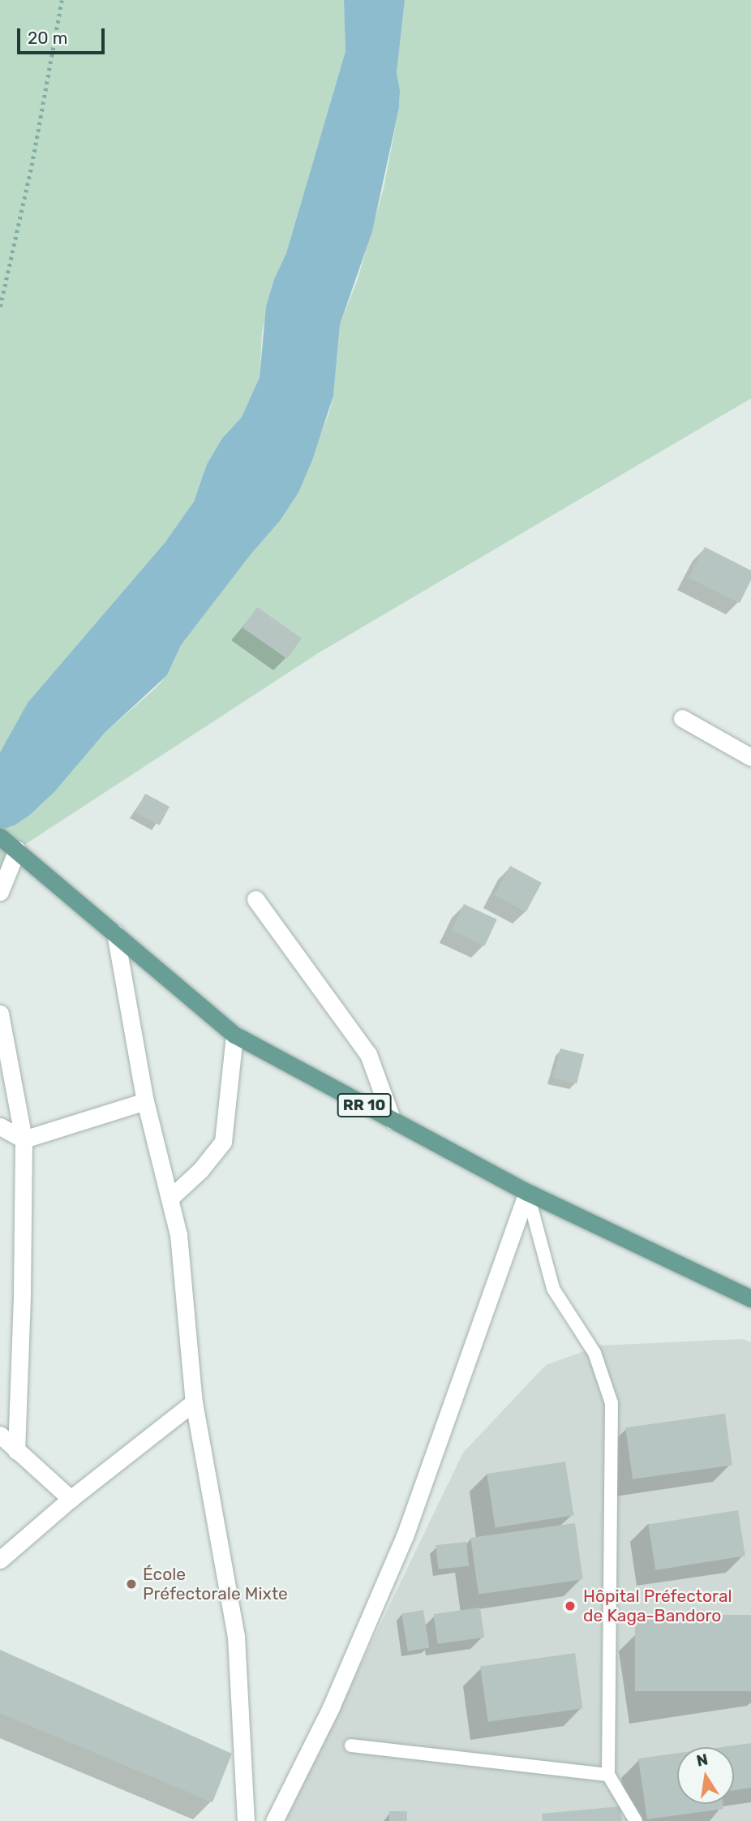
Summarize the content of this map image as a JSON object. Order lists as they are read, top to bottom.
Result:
{
  "streets": {
    "main road": ["RR 10"]
  },
  "places": ["École Préfectorale Mixte", "Hôpital Préfectoral de Kaga-Bandoro"],
  "scale_bar": "20 m",
  "north": "top"
}
